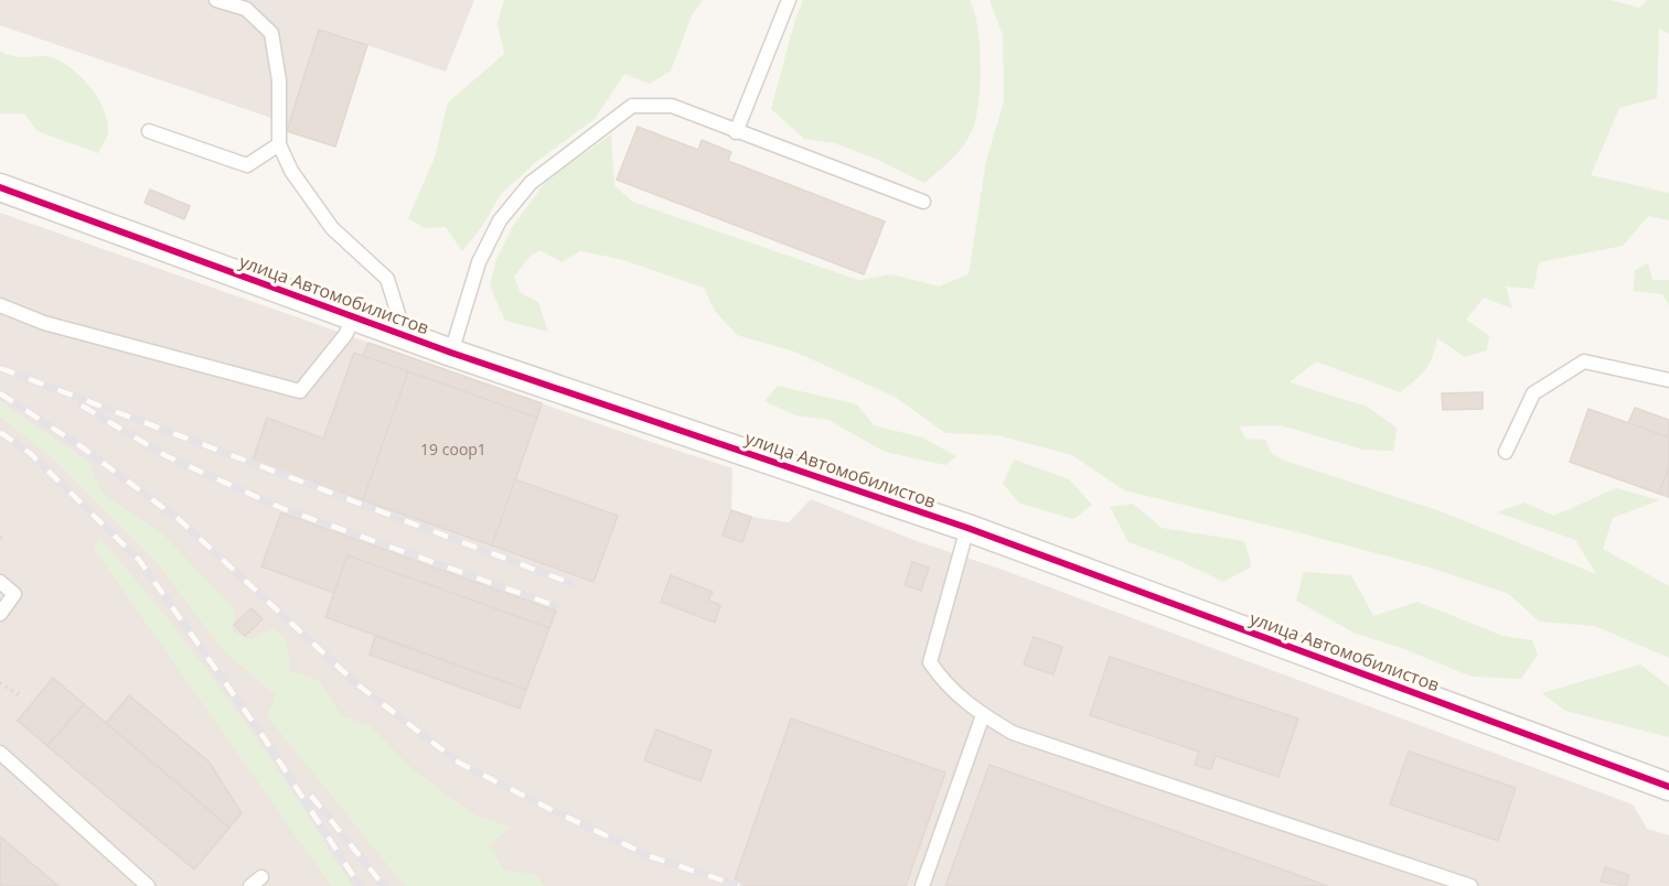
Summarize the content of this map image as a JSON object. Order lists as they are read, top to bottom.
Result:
{
  "streets": {
    "street": ["улица Автомобилистов"]
  },
  "house_numbers": ["19 соор1"]
}
